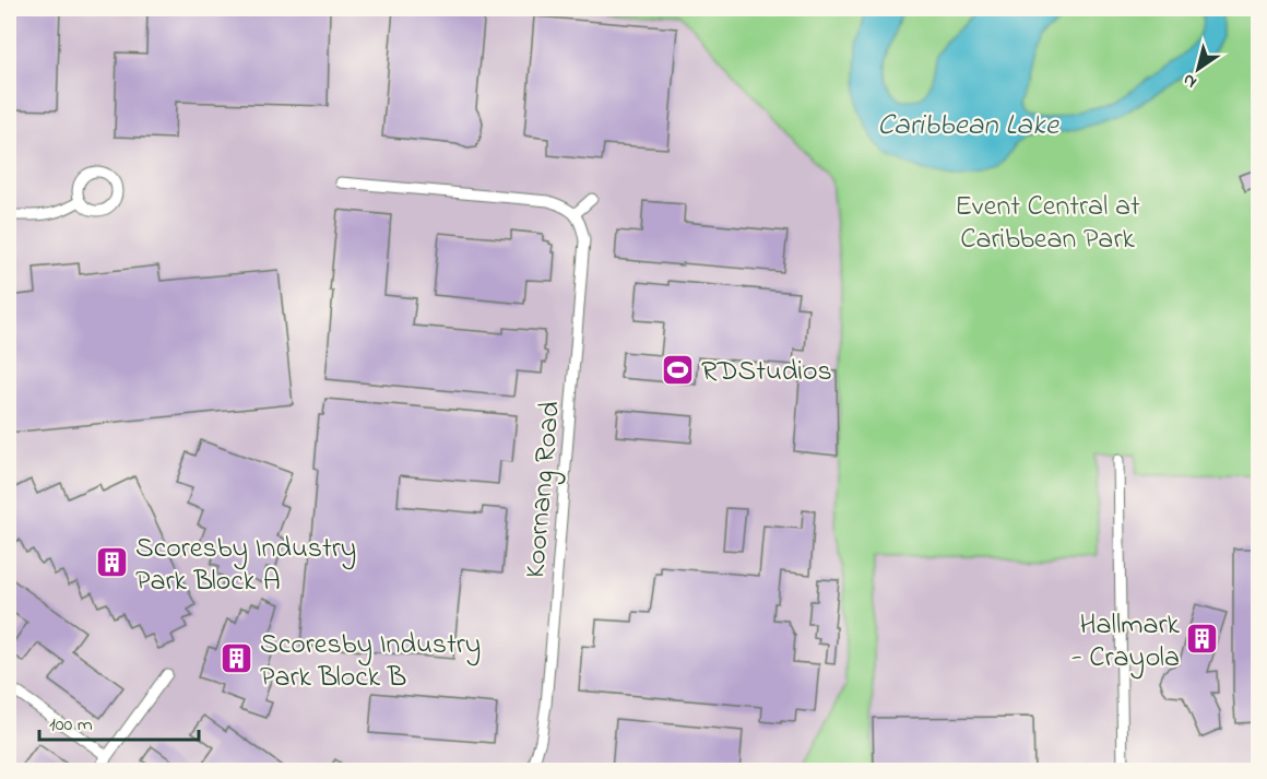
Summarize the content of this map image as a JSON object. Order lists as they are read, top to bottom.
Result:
{
  "streets": {
    "street": ["Koornang Road"]
  },
  "water": ["Caribbean Lake"],
  "parks": ["Event Central at Caribbean Park"],
  "places": {
    "sports": ["RDStudios"],
    "building": ["Scoresby Industry Park Block A", "Hallmark - Crayola", "Scoresby Industry Park Block B"]
  },
  "scale_bar": "100 m",
  "north": "bottom left"
}
